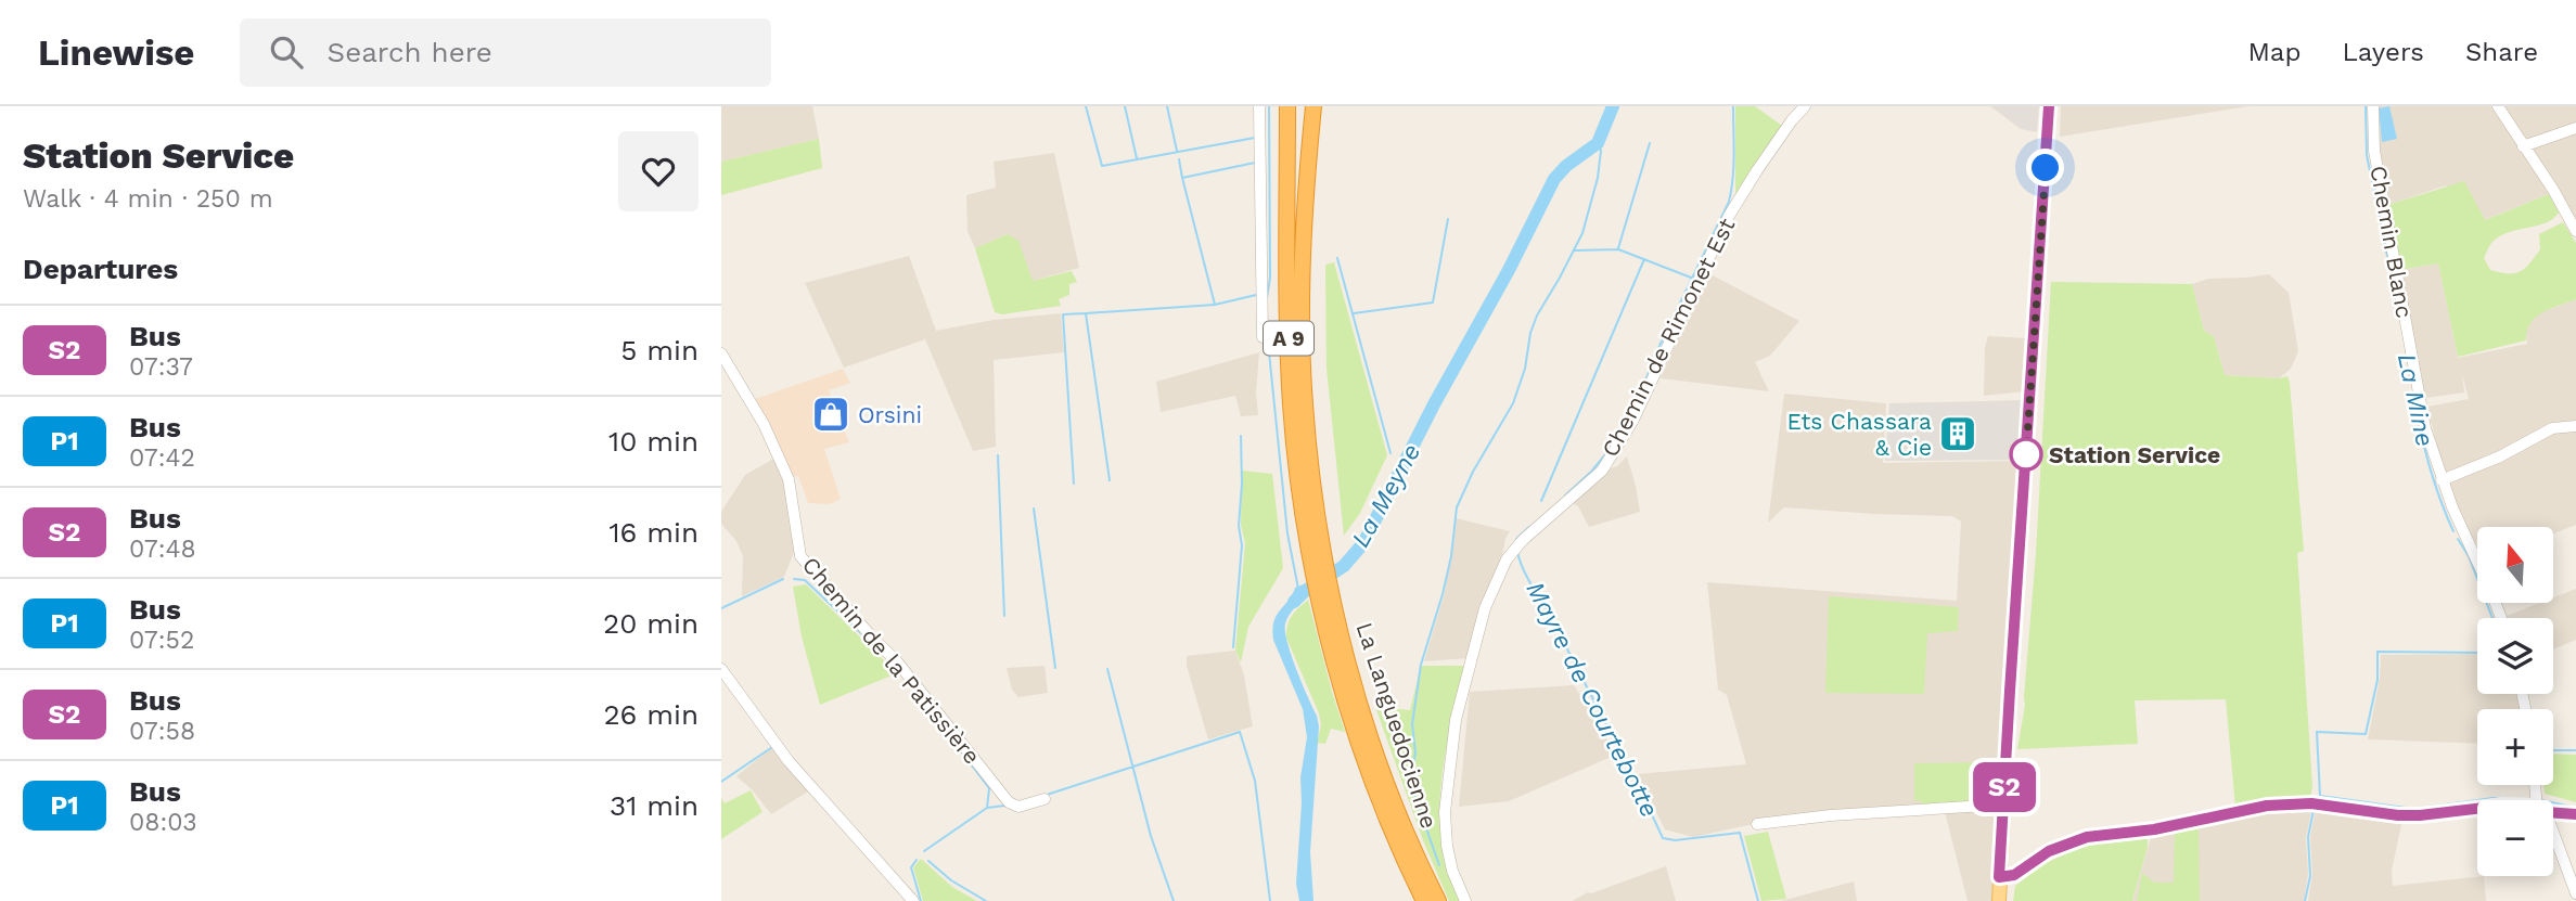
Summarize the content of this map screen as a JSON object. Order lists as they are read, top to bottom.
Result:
{
  "streets": {
    "highway": ["A 9", "La Languedocienne"],
    "street": ["Chemin Blanc", "Chemin de Rimonet Est", "Chemin de la Patissière"]
  },
  "water": ["La Mine", "La Meyne", "Mayre de Courtebotte"],
  "places": {
    "shop": ["Orsini"],
    "building": ["Ets Chassara & Cie"],
    "other": ["Station Service"]
  },
  "lines": ["bus line S2"],
  "north": "top",
  "page": {
    "header": "Linewise",
    "search": "Search here",
    "nav": ["Map", "Layers", "Share"],
    "heading": [
      ["Station Service", "Walk · 4 min · 250 m"],
      "Departures"
    ],
    "on_map": "S2",
    "list": [
      {
        "mark": "S2",
        "name": "Bus",
        "note": "07:37",
        "value": "5 min"
      },
      {
        "mark": "P1",
        "name": "Bus",
        "note": "07:42",
        "value": "10 min"
      },
      {
        "mark": "S2",
        "name": "Bus",
        "note": "07:48",
        "value": "16 min"
      },
      {
        "mark": "P1",
        "name": "Bus",
        "note": "07:52",
        "value": "20 min"
      },
      {
        "mark": "S2",
        "name": "Bus",
        "note": "07:58",
        "value": "26 min"
      },
      {
        "mark": "P1",
        "name": "Bus",
        "note": "08:03",
        "value": "31 min"
      }
    ],
    "map_buttons": ["+", "−"]
  }
}
